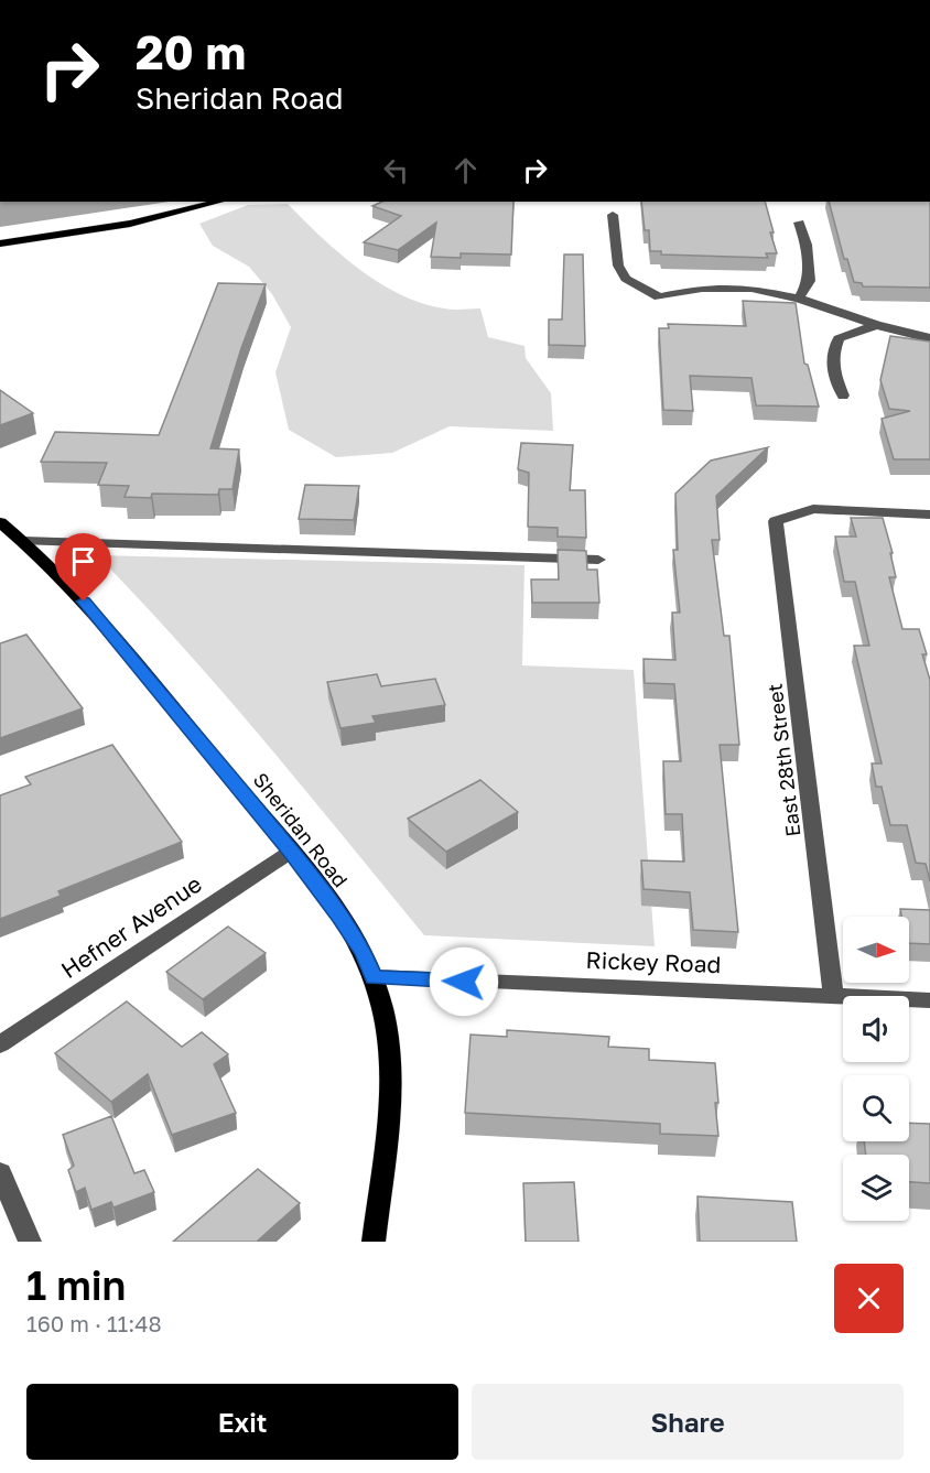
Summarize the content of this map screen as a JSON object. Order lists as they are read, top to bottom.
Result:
{
  "streets": {
    "main road": ["Sheridan Road"],
    "street": ["East 28th Street", "Hefner Avenue", "Rickey Road"]
  },
  "crossings": [
    ["East 28th Street", "Rickey Road"],
    ["Sheridan Road", "Hefner Avenue"],
    ["Sheridan Road", "Rickey Road"]
  ],
  "north": "right",
  "page": {
    "turn": ["20 m", "Sheridan Road"],
    "heading": ["1 min", "160 m · 11:48"],
    "buttons": ["Exit", "Share"]
  }
}
